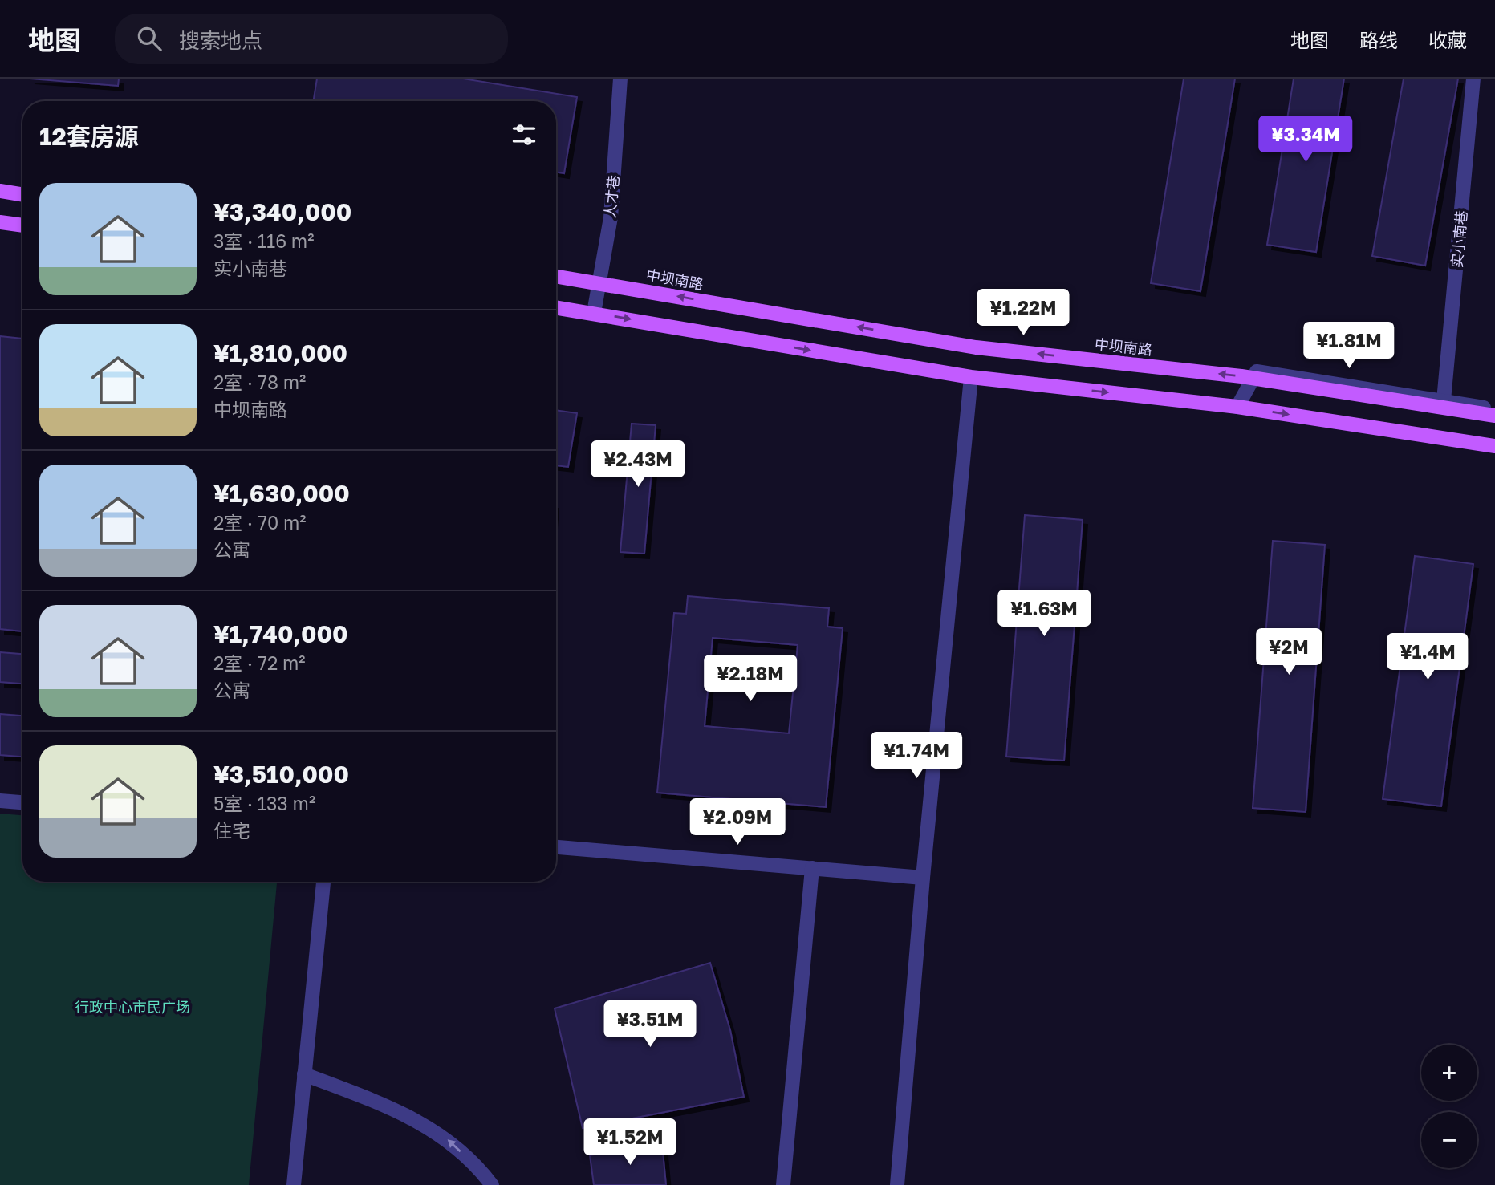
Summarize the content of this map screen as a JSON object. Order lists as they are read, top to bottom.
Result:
{
  "streets": {
    "main road": ["中坝南路"],
    "street": ["人才巷", "实小南巷"]
  },
  "parks": ["行政中心市民广场"],
  "page": {
    "header": "地图",
    "search": "搜索地点",
    "nav": ["地图", "路线", "收藏"],
    "heading": "12套房源",
    "price": [
      "¥3.34M",
      "¥1.22M",
      "¥1.81M",
      "¥2.43M",
      "¥1.63M",
      "¥2M",
      "¥1.4M",
      "¥2.18M",
      "¥1.74M",
      "¥2.09M",
      "¥3.51M",
      "¥1.52M"
    ],
    "list": [
      {
        "name": "¥3,340,000",
        "note": "3室 · 116 m² · 实小南巷"
      },
      {
        "name": "¥1,810,000",
        "note": "2室 · 78 m² · 中坝南路"
      },
      {
        "name": "¥1,630,000",
        "note": "2室 · 70 m² · 公寓"
      },
      {
        "name": "¥1,740,000",
        "note": "2室 · 72 m² · 公寓"
      },
      {
        "name": "¥3,510,000",
        "note": "5室 · 133 m² · 住宅"
      }
    ],
    "map_buttons": ["+", "−"]
  }
}
